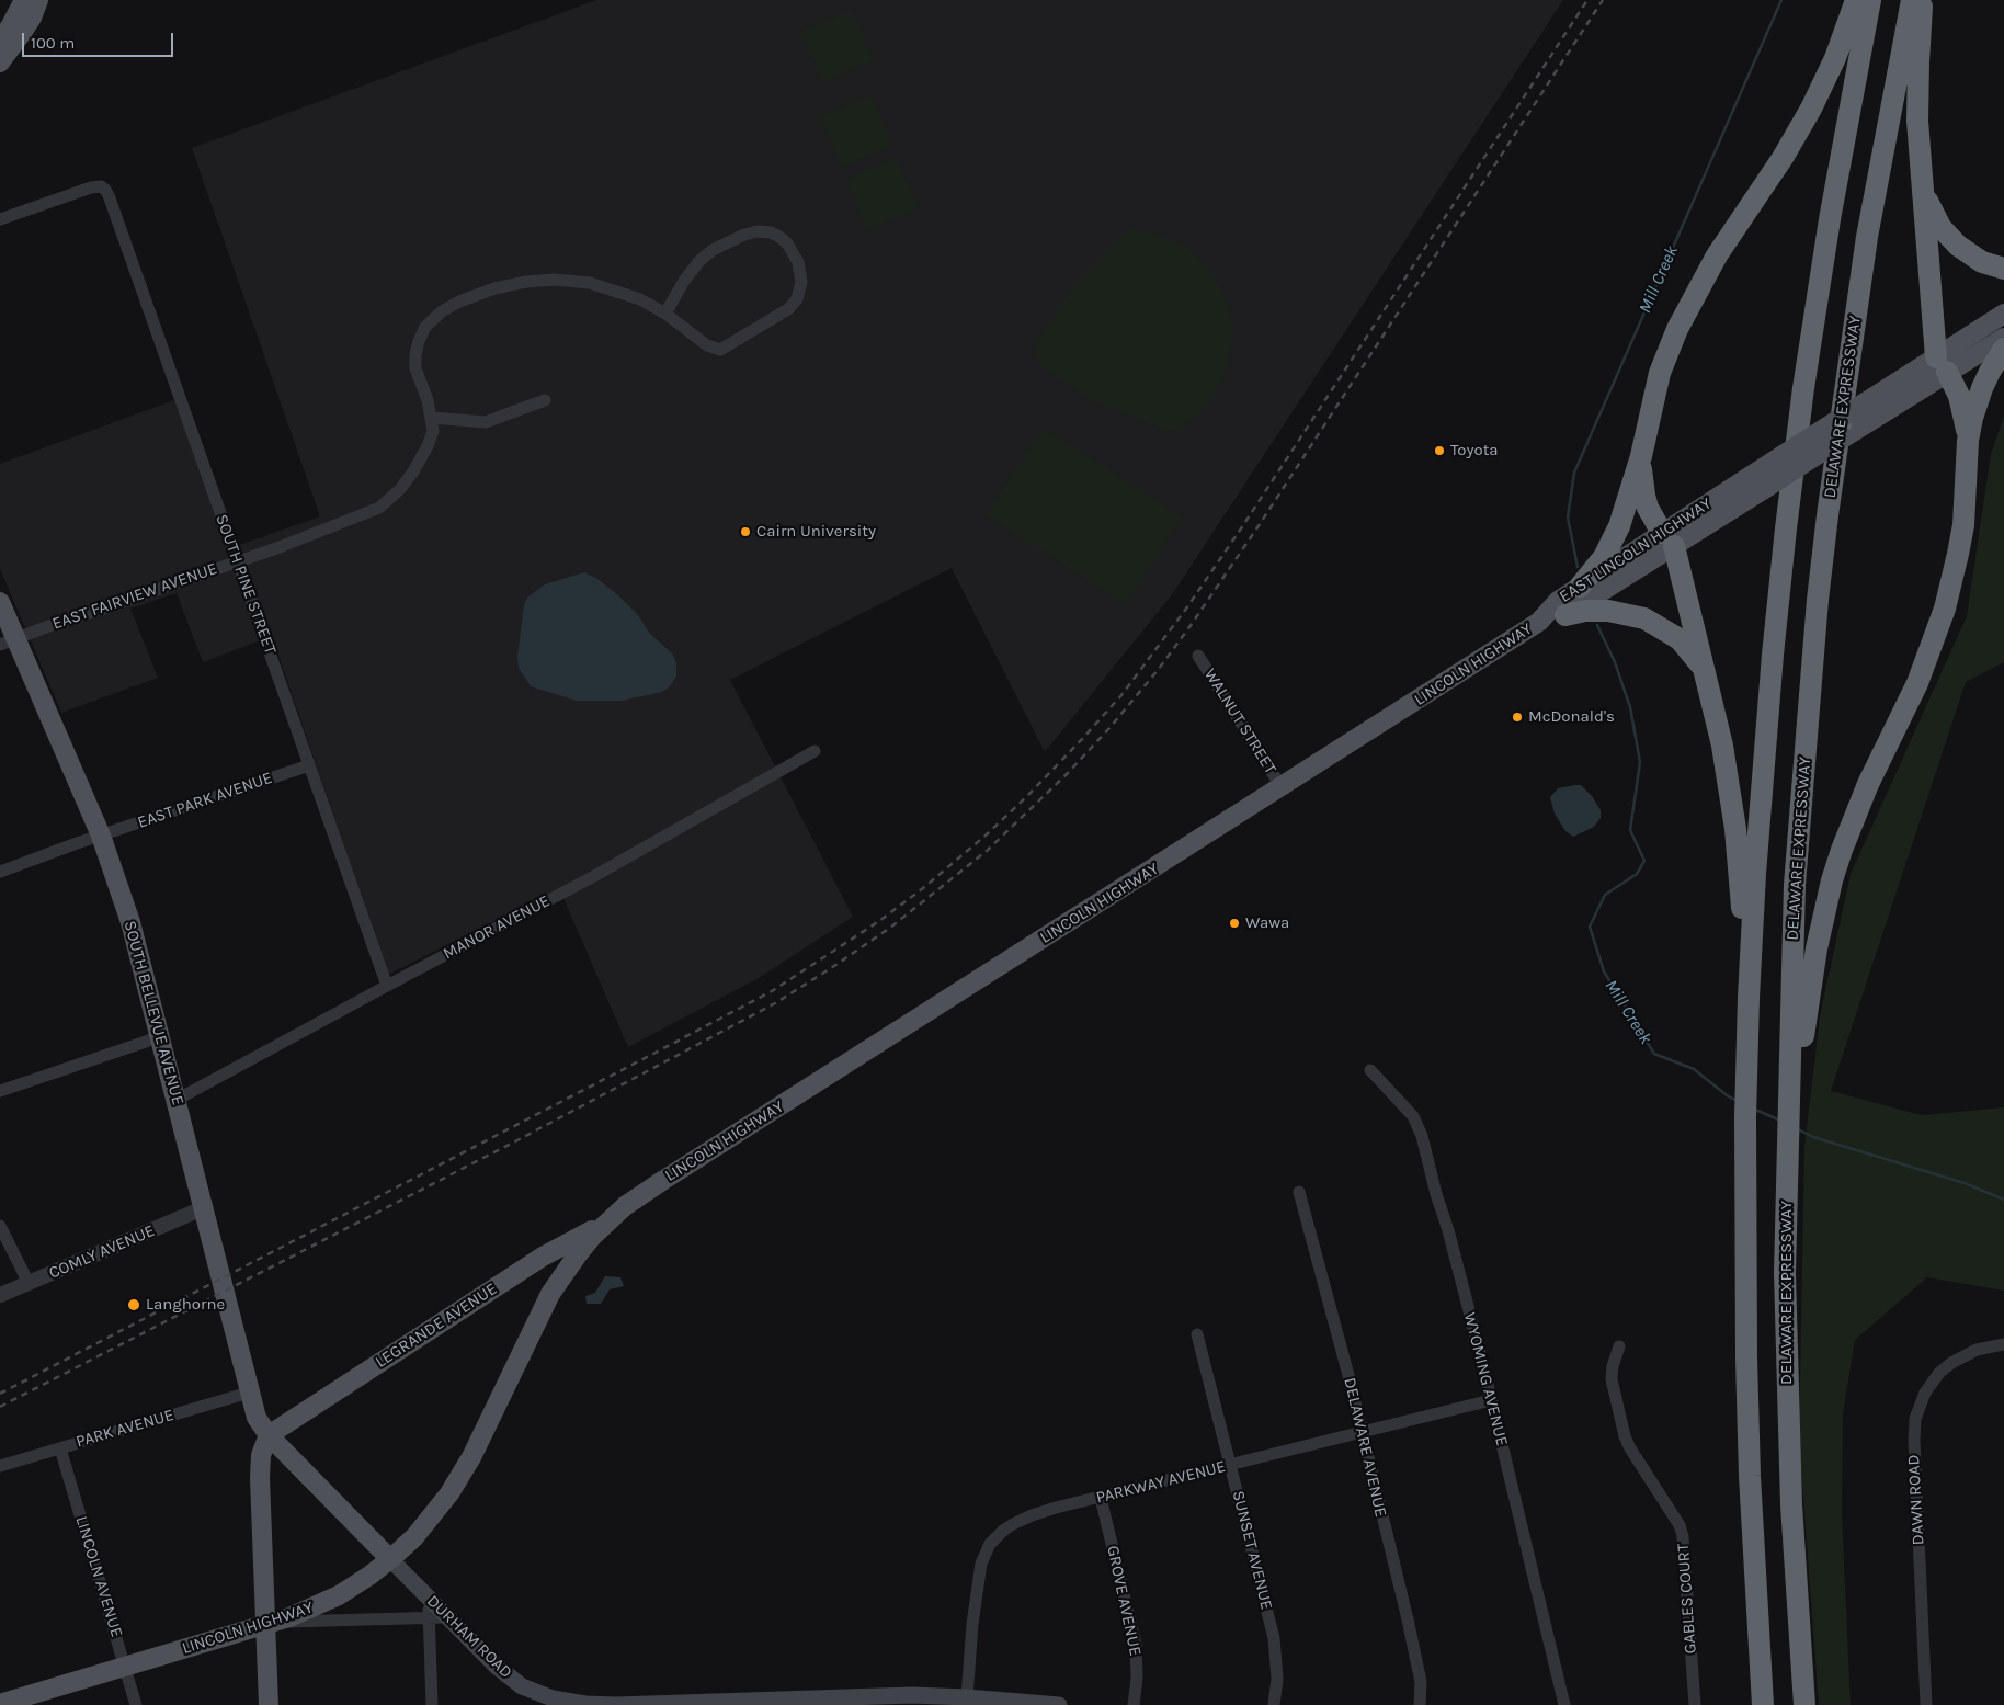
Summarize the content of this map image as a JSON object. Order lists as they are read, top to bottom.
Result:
{
  "streets": {
    "highway": ["DELAWARE EXPRESSWAY"],
    "main road": [
      "EAST LINCOLN HIGHWAY",
      "LINCOLN HIGHWAY",
      "SOUTH BELLEVUE AVENUE",
      "LEGRANDE AVENUE",
      "DURHAM ROAD"
    ],
    "street": [
      "SOUTH PINE STREET",
      "EAST FAIRVIEW AVENUE",
      "WALNUT STREET",
      "EAST PARK AVENUE",
      "MANOR AVENUE",
      "COMLY AVENUE",
      "WYOMING AVENUE",
      "PARK AVENUE",
      "DELAWARE AVENUE",
      "PARKWAY AVENUE",
      "DAWN ROAD",
      "SUNSET AVENUE",
      "LINCOLN AVENUE",
      "GABLES COURT",
      "GROVE AVENUE"
    ]
  },
  "crossings": [
    ["EAST LINCOLN HIGHWAY", "LINCOLN HIGHWAY"],
    ["SOUTH PINE STREET", "EAST FAIRVIEW AVENUE"],
    ["SOUTH PINE STREET", "EAST PARK AVENUE"],
    ["SOUTH PINE STREET", "MANOR AVENUE"],
    ["EAST FAIRVIEW AVENUE", "SOUTH BELLEVUE AVENUE"],
    ["LINCOLN HIGHWAY", "WALNUT STREET"],
    ["LINCOLN HIGHWAY", "LEGRANDE AVENUE"],
    ["LINCOLN HIGHWAY", "LINCOLN AVENUE"],
    ["LINCOLN HIGHWAY", "DURHAM ROAD"],
    ["EAST PARK AVENUE", "SOUTH BELLEVUE AVENUE"],
    ["MANOR AVENUE", "SOUTH BELLEVUE AVENUE"],
    ["SOUTH BELLEVUE AVENUE", "COMLY AVENUE"],
    ["SOUTH BELLEVUE AVENUE", "LEGRANDE AVENUE"],
    ["SOUTH BELLEVUE AVENUE", "PARK AVENUE"],
    ["SOUTH BELLEVUE AVENUE", "DURHAM ROAD"],
    ["LEGRANDE AVENUE", "DURHAM ROAD"],
    ["WYOMING AVENUE", "PARKWAY AVENUE"],
    ["PARK AVENUE", "LINCOLN AVENUE"],
    ["DELAWARE AVENUE", "PARKWAY AVENUE"],
    ["PARKWAY AVENUE", "SUNSET AVENUE"],
    ["PARKWAY AVENUE", "GROVE AVENUE"],
    ["PARKWAY AVENUE", "DURHAM ROAD"]
  ],
  "water": ["Mill Creek"],
  "places": [
    "Toyota",
    "Cairn University",
    "McDonald's",
    "Wawa",
    "Langhorne"
  ],
  "scale_bar": "100 m"
}
